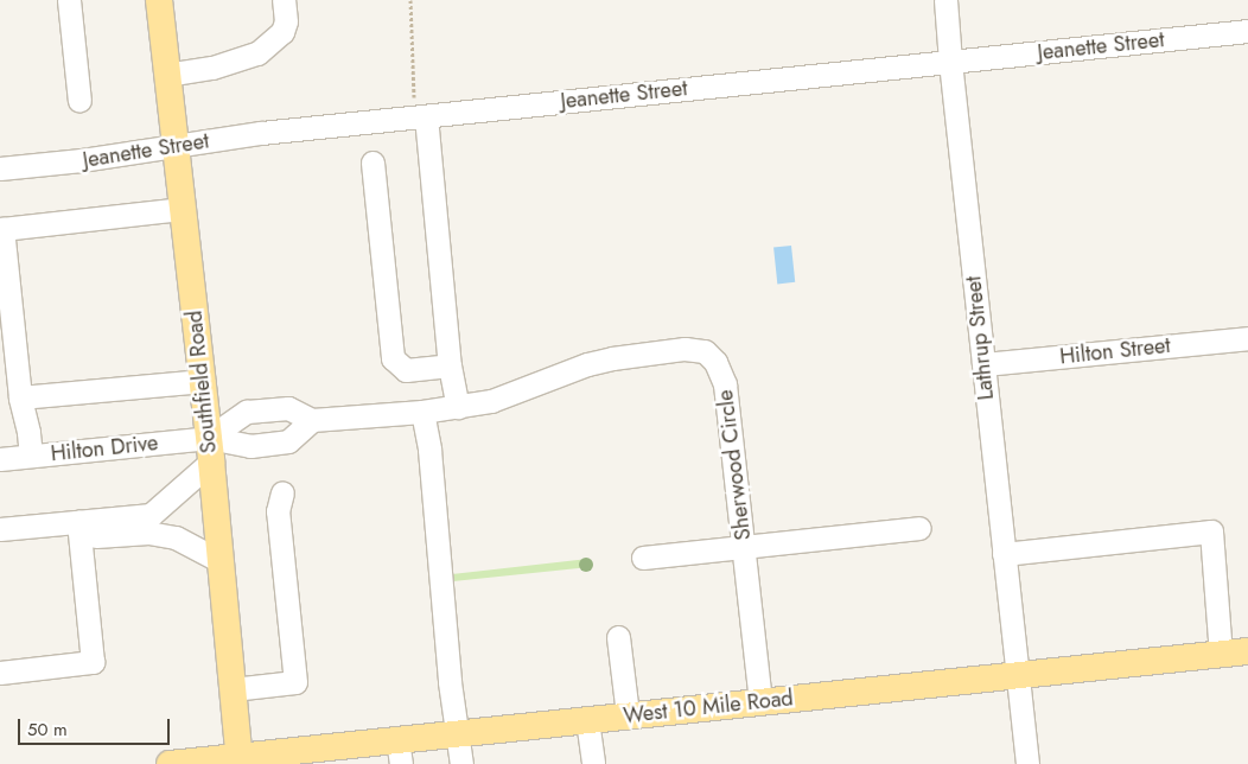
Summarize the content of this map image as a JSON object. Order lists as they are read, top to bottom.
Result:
{
  "streets": {
    "main road": ["Southfield Road", "West 10 Mile Road"],
    "street": [
      "Jeanette Street",
      "Lathrup Street",
      "Hilton Street",
      "Hilton Drive",
      "Sherwood Circle"
    ]
  },
  "crossings": [
    ["Jeanette Street", "Lathrup Street"],
    ["Jeanette Street", "Southfield Road"],
    ["Lathrup Street", "Hilton Street"],
    ["Lathrup Street", "West 10 Mile Road"],
    ["Southfield Road", "Hilton Drive"],
    ["Southfield Road", "Sherwood Circle"],
    ["Southfield Road", "West 10 Mile Road"],
    ["Hilton Drive", "Sherwood Circle"],
    ["Sherwood Circle", "West 10 Mile Road"]
  ],
  "scale_bar": "50 m"
}
